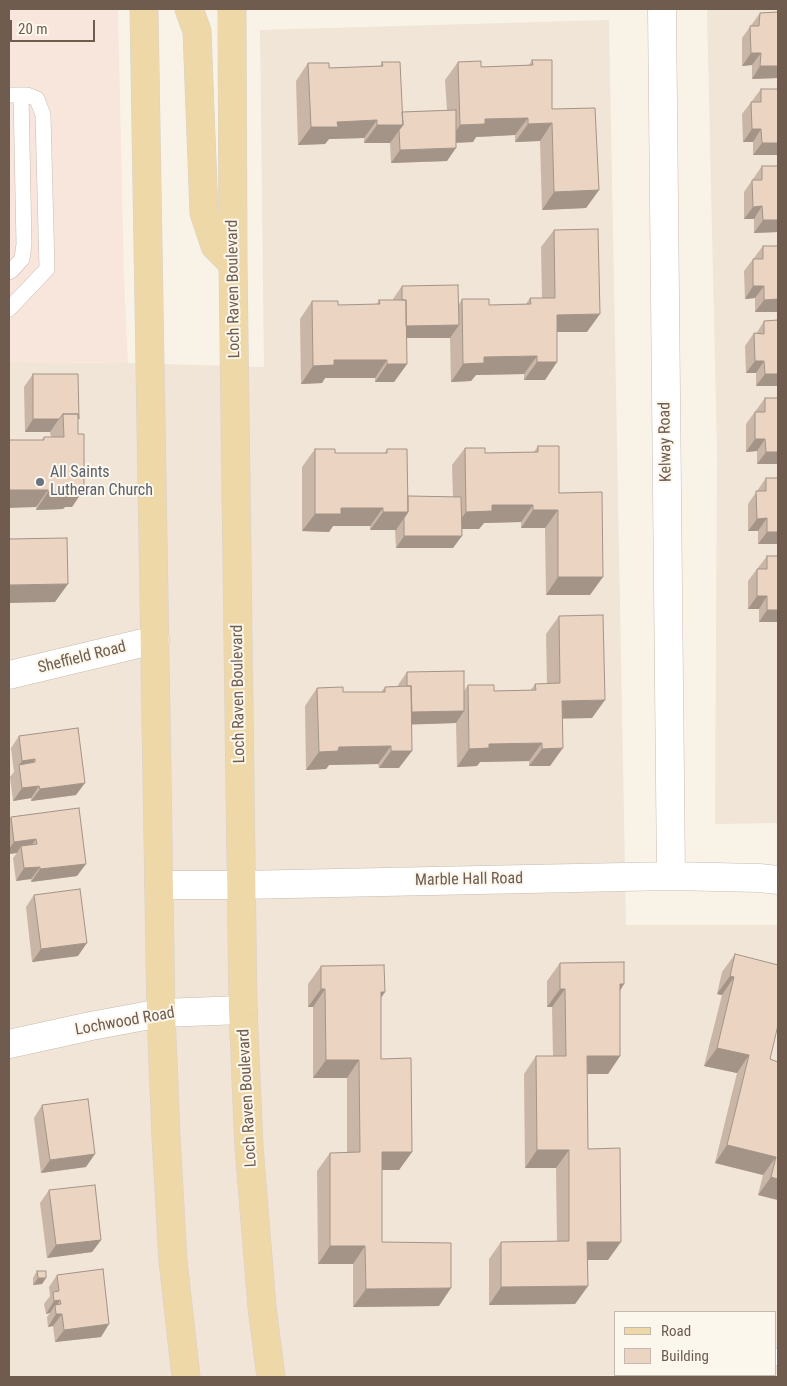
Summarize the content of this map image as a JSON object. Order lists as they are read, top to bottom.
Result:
{
  "streets": {
    "main road": ["Loch Raven Boulevard"],
    "street": [
      "Kelway Road",
      "Sheffield Road",
      "Marble Hall Road",
      "Lochwood Road"
    ]
  },
  "crossings": [
    ["Loch Raven Boulevard", "Marble Hall Road"],
    ["Loch Raven Boulevard", "Lochwood Road"],
    ["Kelway Road", "Marble Hall Road"]
  ],
  "places": ["All Saints Lutheran Church"],
  "legend": ["Road", "Building"],
  "scale_bar": "20 m"
}
